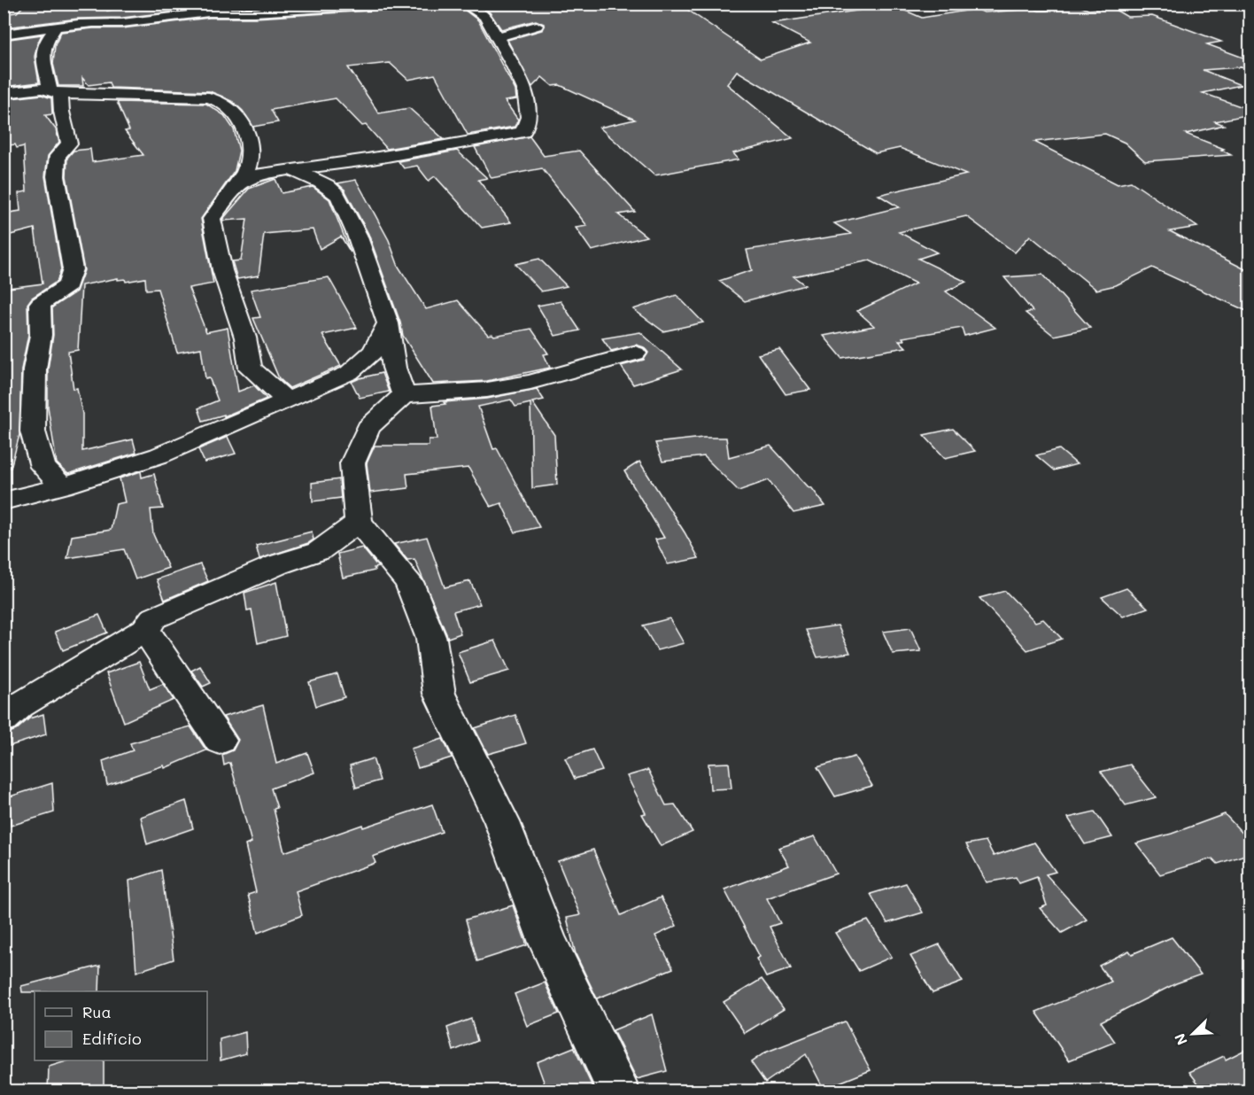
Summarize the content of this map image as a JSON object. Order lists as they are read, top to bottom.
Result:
{
  "legend": ["Rua", "Edifício"],
  "north": "bottom left"
}
